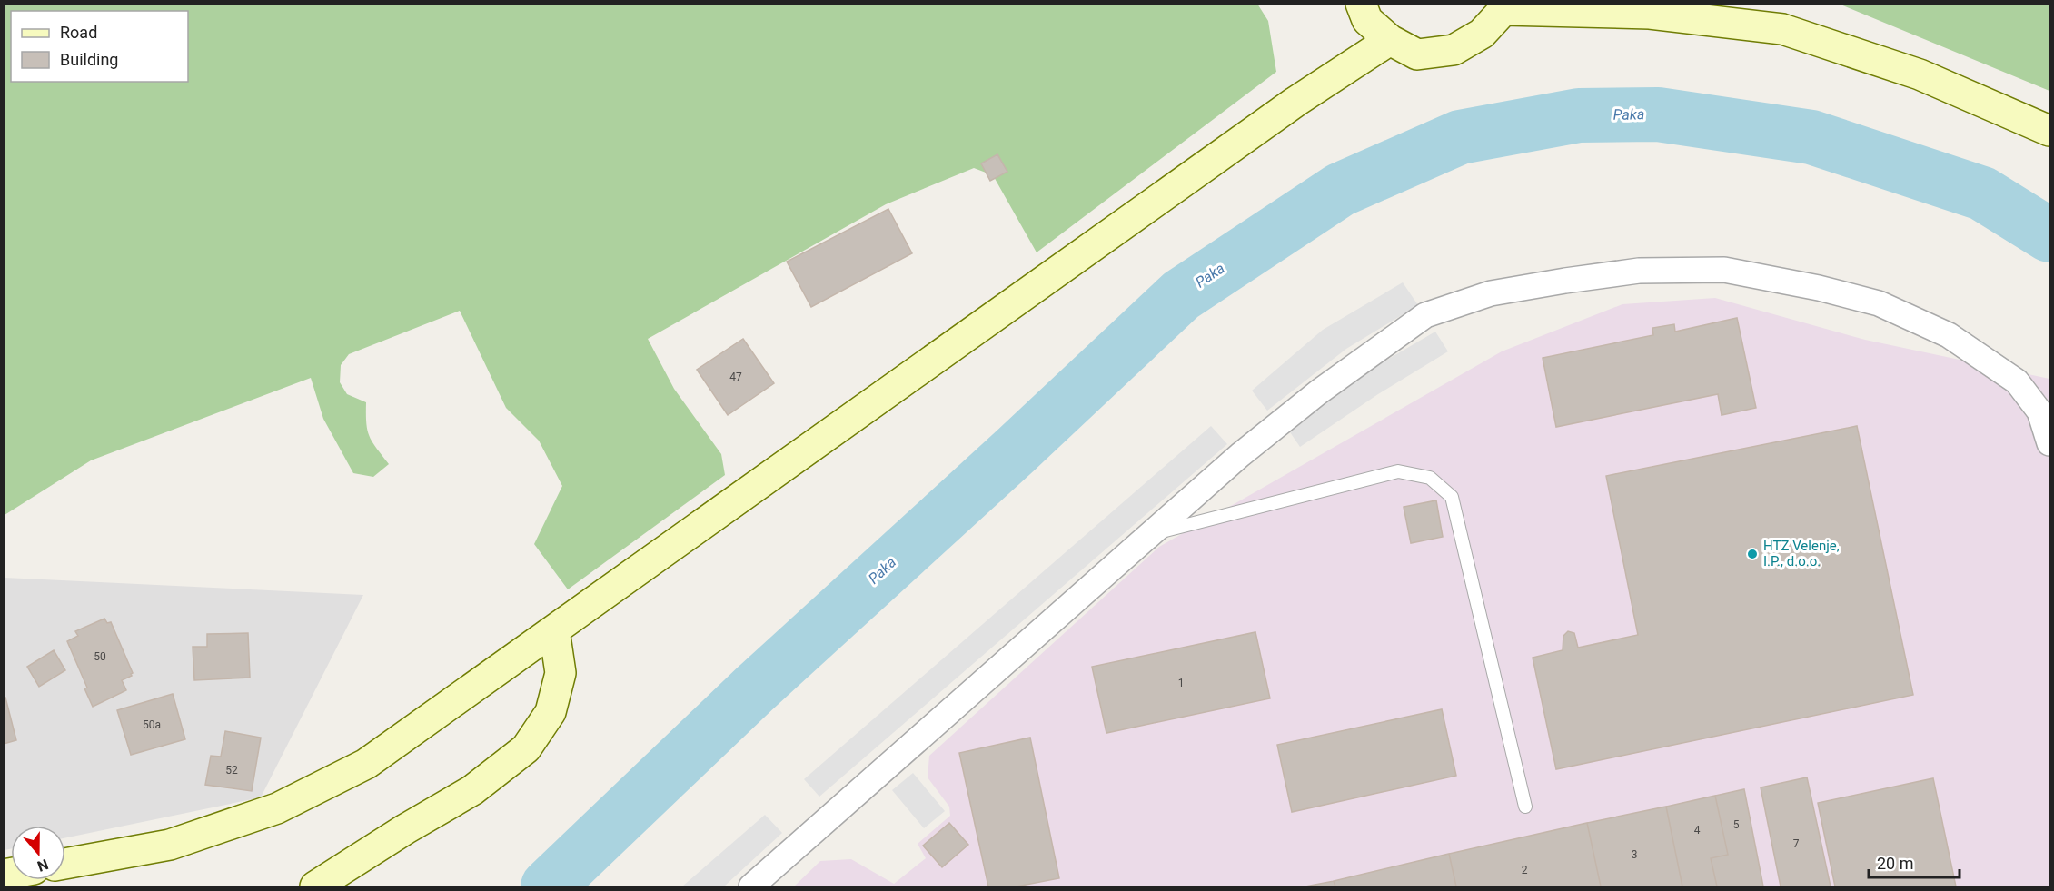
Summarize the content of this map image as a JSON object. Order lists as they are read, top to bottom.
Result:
{
  "water": ["Paka"],
  "places": ["HTZ Velenje, I.P., d.o.o."],
  "house_numbers": [
    "47",
    "50",
    "1",
    "50a",
    "52",
    "5",
    "4",
    "7",
    "3",
    "2"
  ],
  "legend": ["Road", "Building"],
  "scale_bar": "20 m",
  "north": "bottom"
}
